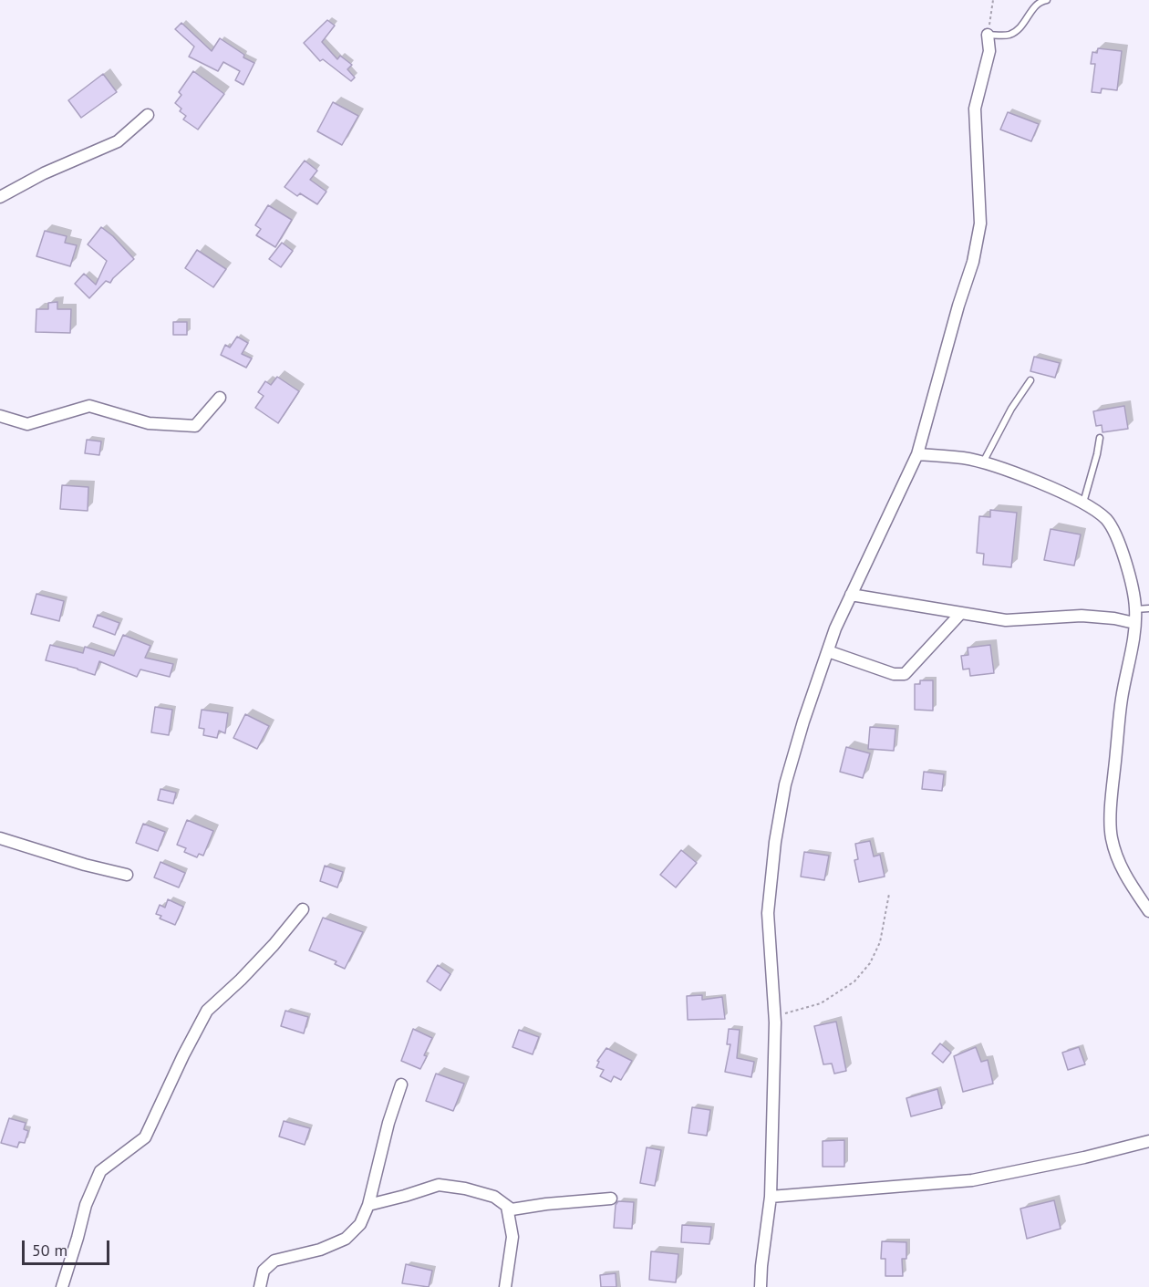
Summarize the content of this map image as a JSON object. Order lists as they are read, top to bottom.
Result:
{
  "scale_bar": "50 m"
}
